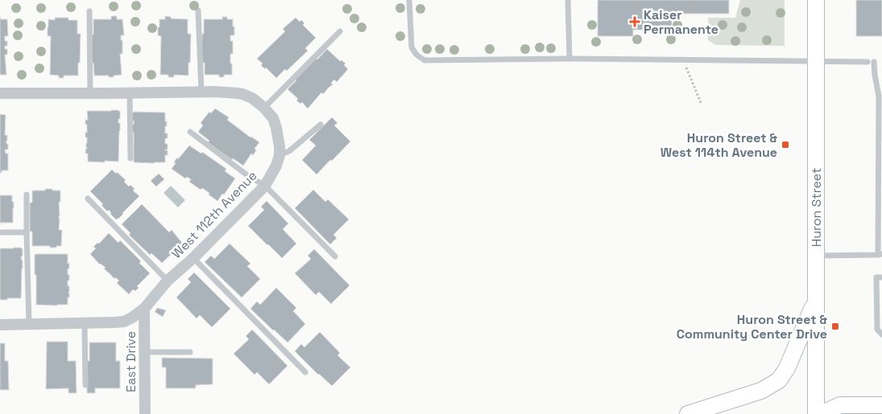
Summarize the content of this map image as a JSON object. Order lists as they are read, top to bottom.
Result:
{
  "streets": {
    "main road": ["Huron Street"],
    "street": ["West 112th Avenue", "East Drive"]
  },
  "crossings": [
    ["West 112th Avenue", "East Drive"]
  ],
  "places": {
    "health": ["Kaiser Permanente"],
    "transit": ["Huron Street & West 114th Avenue", "Huron Street & Community Center Drive"]
  }
}
